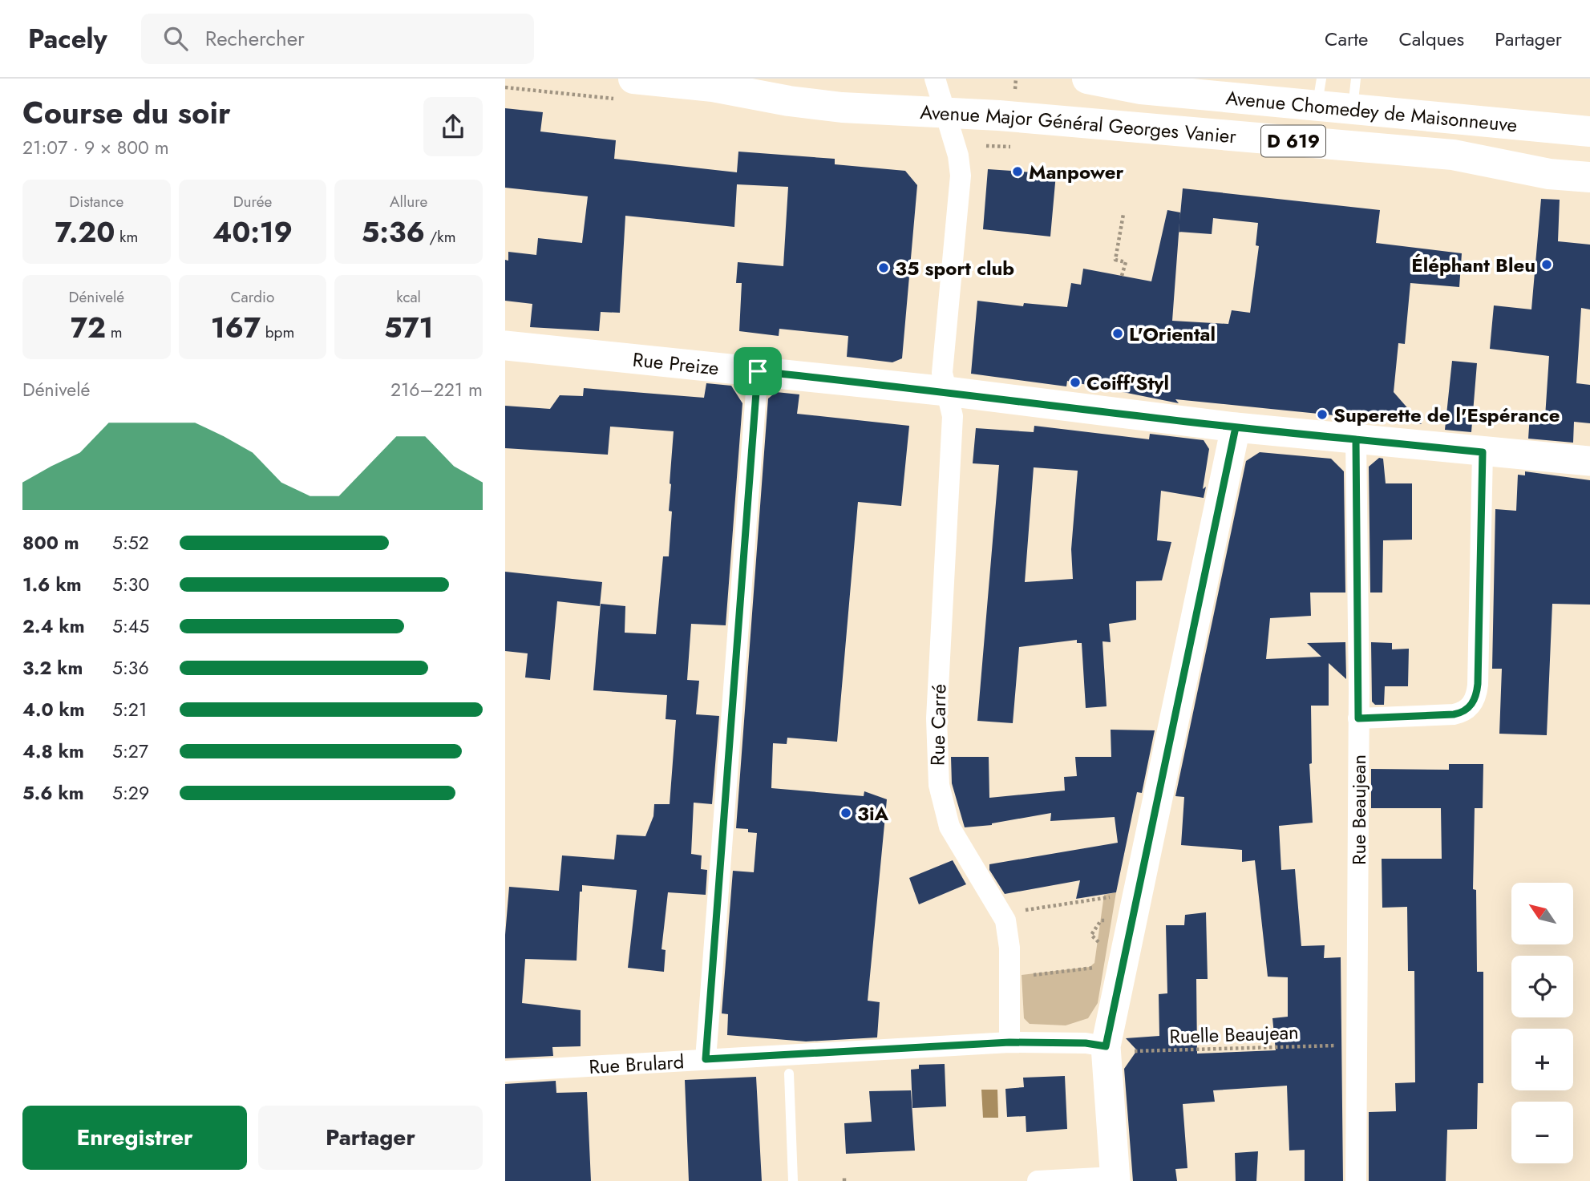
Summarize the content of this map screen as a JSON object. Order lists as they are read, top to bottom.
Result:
{
  "streets": {
    "main road": ["Avenue Chomedey de Maisonneuve", "Avenue Major Général Georges Vanier", "D 619"],
    "street": [
      "Rue Preize",
      "Rue Carré",
      "Rue Beaujean",
      "Rue Brulard"
    ],
    "path": ["Ruelle Beaujean"]
  },
  "crossings": [
    ["Avenue Major Général Georges Vanier", "Rue Carré"],
    ["Rue Preize", "Rue Carré"],
    ["Rue Preize", "Rue Beaujean"],
    ["Rue Carré", "Rue Brulard"],
    ["Ruelle Beaujean", "Rue Brulard"]
  ],
  "places": [
    "Manpower",
    "Éléphant Bleu",
    "35 sport club",
    "L'Oriental",
    "Coiff'Styl",
    "Superette de l'Espérance",
    "3iA"
  ],
  "north": "top left",
  "page": {
    "header": "Pacely",
    "search": "Rechercher",
    "nav": ["Carte", "Calques", "Partager"],
    "heading": ["Course du soir", "21:07 · 9 × 800 m"],
    "stats": [
      ["Distance", "7.20 km"],
      ["Durée", "40:19"],
      ["Allure", "5:36 /km"],
      ["Dénivelé", "72 m"],
      ["Cardio", "167 bpm"],
      ["kcal", "571"]
    ],
    "chart": ["Dénivelé", "216–221 m"],
    "list": [
      {
        "name": "800 m",
        "note": "5:52"
      },
      {
        "name": "1.6 km",
        "note": "5:30"
      },
      {
        "name": "2.4 km",
        "note": "5:45"
      },
      {
        "name": "3.2 km",
        "note": "5:36"
      },
      {
        "name": "4.0 km",
        "note": "5:21"
      },
      {
        "name": "4.8 km",
        "note": "5:27"
      },
      {
        "name": "5.6 km",
        "note": "5:29"
      }
    ],
    "map_buttons": ["+", "−"],
    "buttons": ["Enregistrer", "Partager"]
  }
}
